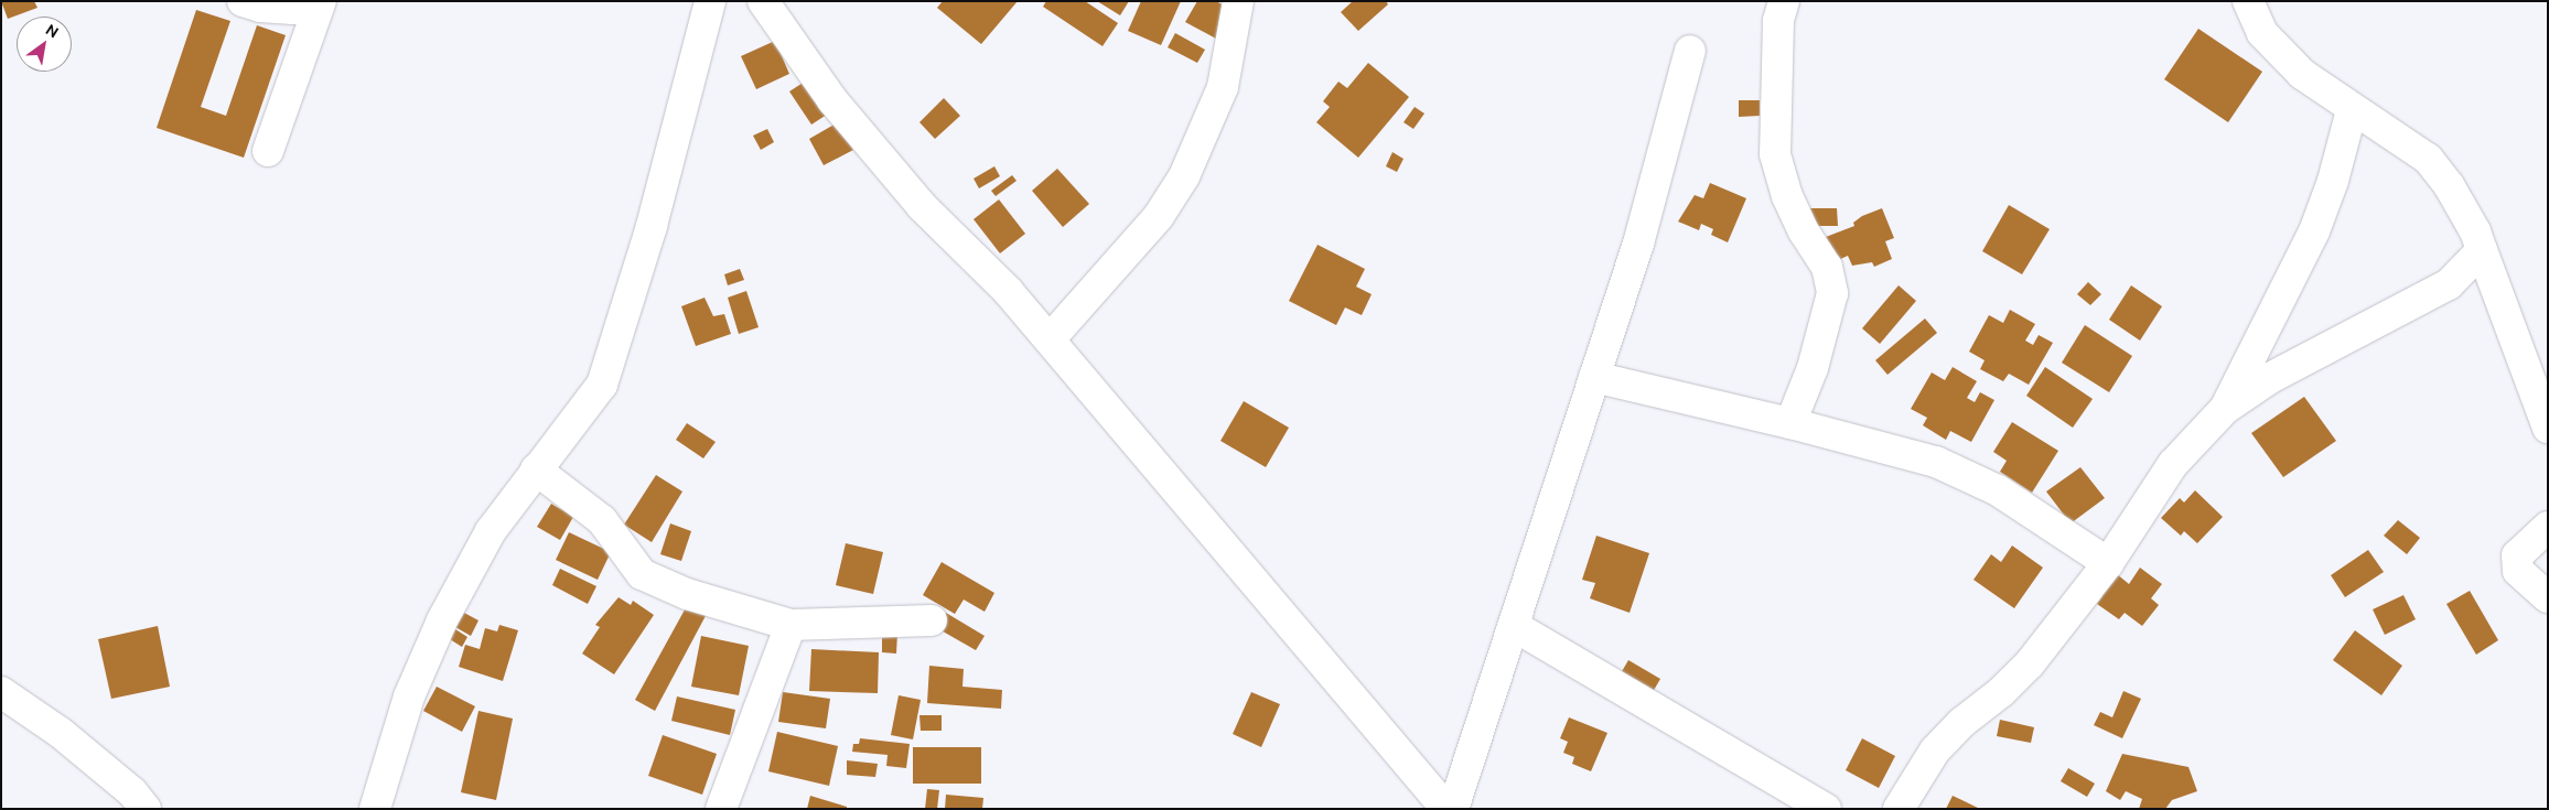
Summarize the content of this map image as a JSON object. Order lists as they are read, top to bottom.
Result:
{
  "north": "top right"
}
